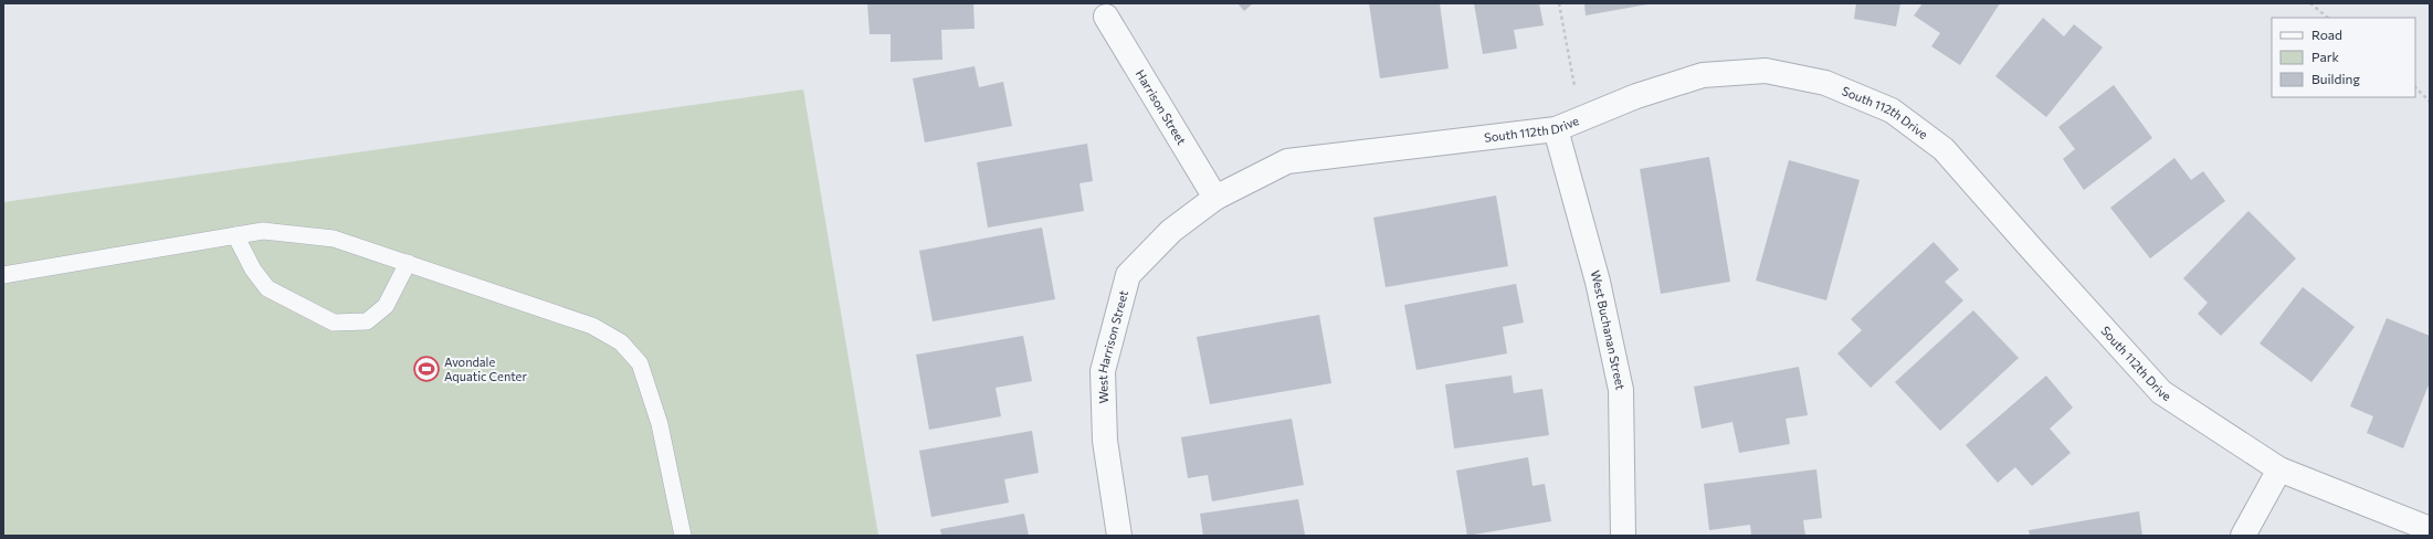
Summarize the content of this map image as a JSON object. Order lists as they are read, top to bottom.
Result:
{
  "streets": {
    "street": [
      "Harrison Street",
      "South 112th Drive",
      "West Buchanan Street",
      "West Harrison Street"
    ]
  },
  "crossings": [
    ["Harrison Street", "South 112th Drive"],
    ["Harrison Street", "West Harrison Street"],
    ["South 112th Drive", "West Buchanan Street"],
    ["South 112th Drive", "West Harrison Street"]
  ],
  "places": {
    "sports": ["Avondale Aquatic Center"]
  },
  "legend": ["Road", "Park", "Building"]
}
